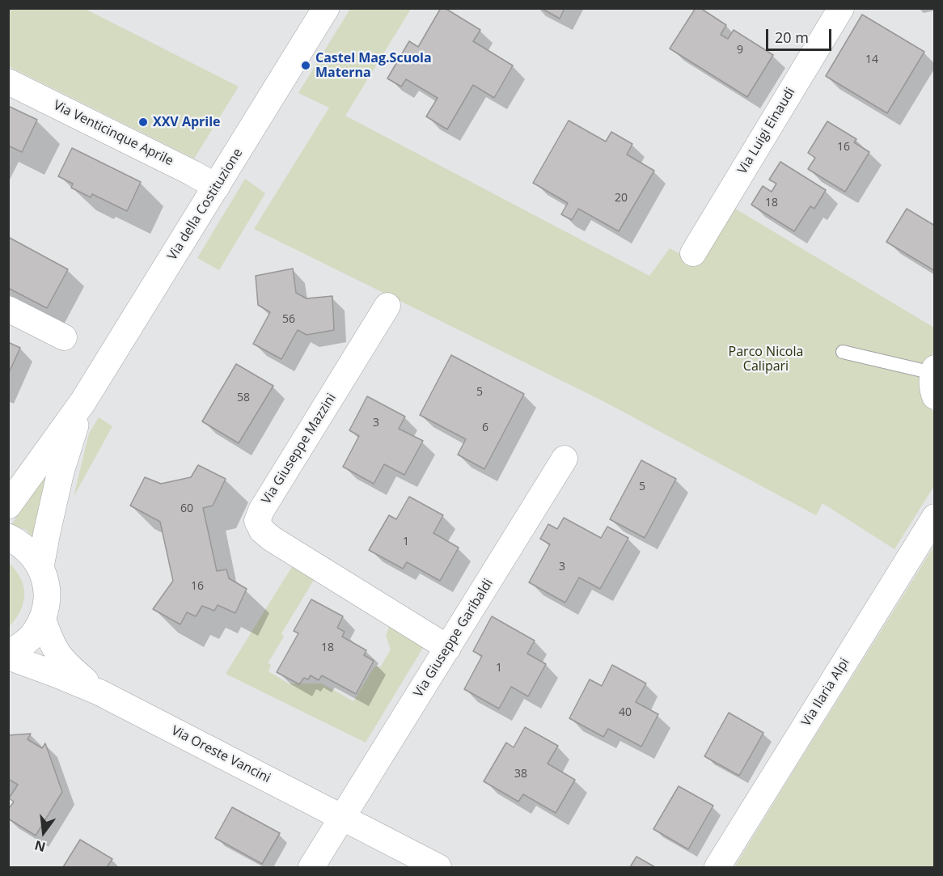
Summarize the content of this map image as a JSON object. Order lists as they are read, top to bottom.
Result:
{
  "streets": {
    "street": [
      "Via Luigi Einaudi",
      "Via Venticinque Aprile",
      "Via della Costituzione",
      "Via Giuseppe Mazzini",
      "Via Giuseppe Garibaldi",
      "Via Ilaria Alpi",
      "Via Oreste Vancini"
    ]
  },
  "crossings": [
    ["Via Venticinque Aprile", "Via della Costituzione"],
    ["Via Giuseppe Mazzini", "Via Giuseppe Garibaldi"],
    ["Via Giuseppe Garibaldi", "Via Oreste Vancini"]
  ],
  "parks": ["Parco Nicola Calipari"],
  "places": ["Castel Mag.Scuola Materna", "XXV Aprile"],
  "house_numbers": [
    "9",
    "14",
    "16",
    "20",
    "18",
    "56",
    "5",
    "58",
    "3",
    "6",
    "5",
    "60",
    "1",
    "3",
    "16",
    "18",
    "1",
    "40",
    "38"
  ],
  "scale_bar": "20 m",
  "north": "bottom"
}
